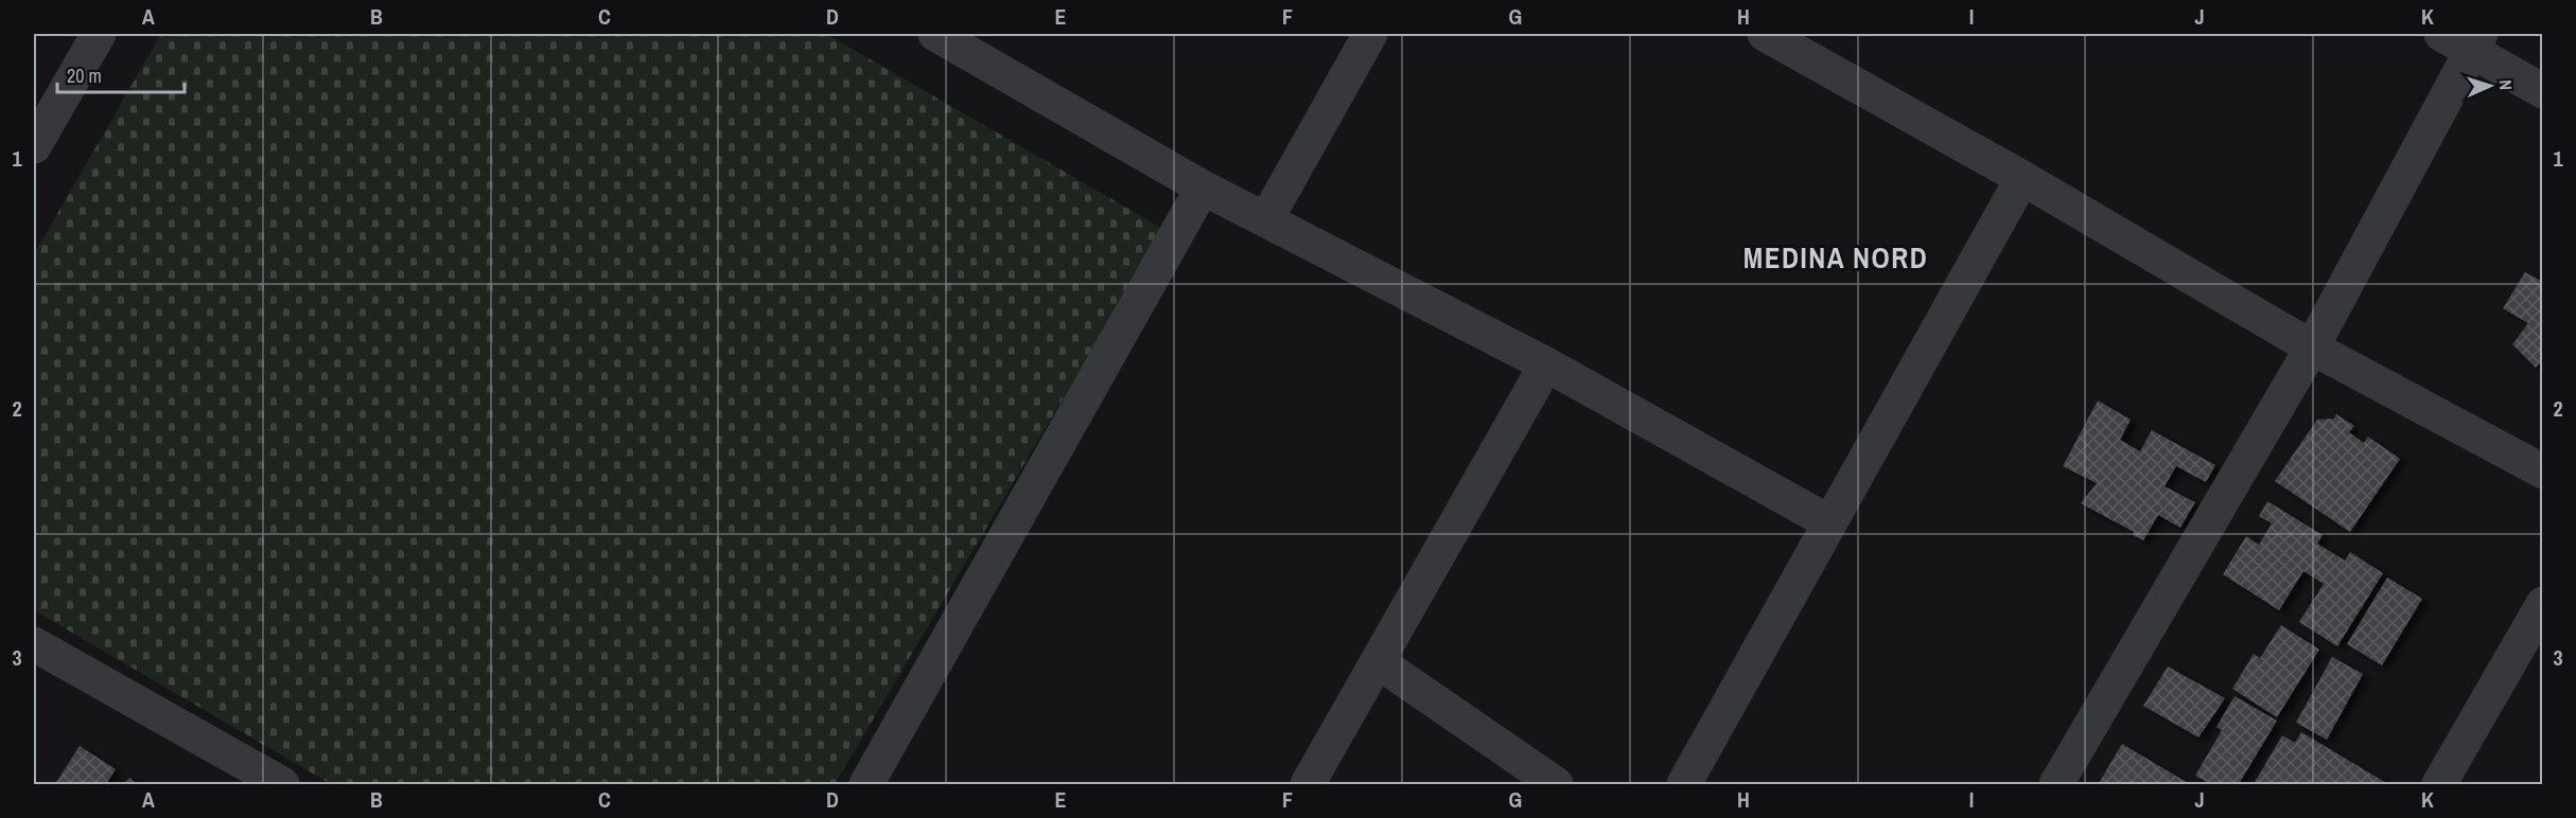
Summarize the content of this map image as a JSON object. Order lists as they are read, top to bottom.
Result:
{
  "districts": ["MEDINA NORD"],
  "scale_bar": "20 m",
  "north": "right",
  "grid": {
    "columns": [
      "A",
      "B",
      "C",
      "D",
      "E",
      "F",
      "G",
      "H",
      "I",
      "J",
      "K"
    ],
    "rows": ["1", "2", "3"]
  }
}
